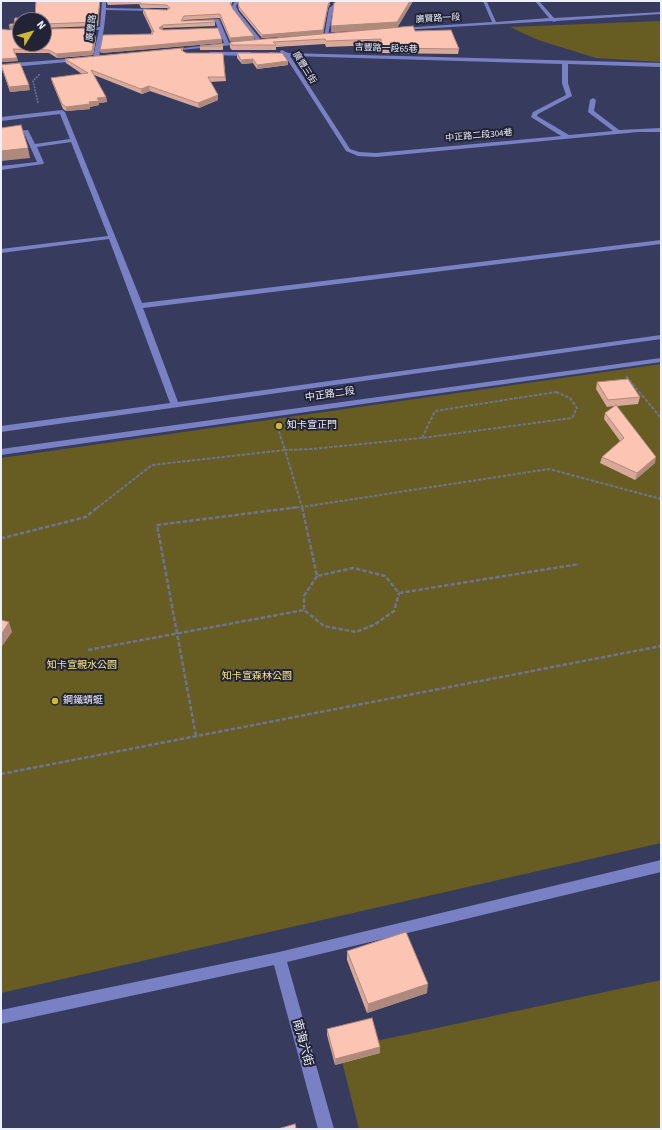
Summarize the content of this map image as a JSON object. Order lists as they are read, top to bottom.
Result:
{
  "streets": {
    "street": [
      "廣賢路一段",
      "廣豐路",
      "吉豐路一段65巷",
      "廣豐三街",
      "中正路二段304巷",
      "中正路二段",
      "南海六街"
    ]
  },
  "crossings": [
    ["吉豐路一段65巷", "廣豐三街"],
    ["廣豐三街", "中正路二段304巷"]
  ],
  "parks": ["知卡宣親水公園", "知卡宣森林公園"],
  "places": ["知卡宣正門", "鋼鐵蜻蜓"],
  "north": "top right"
}
